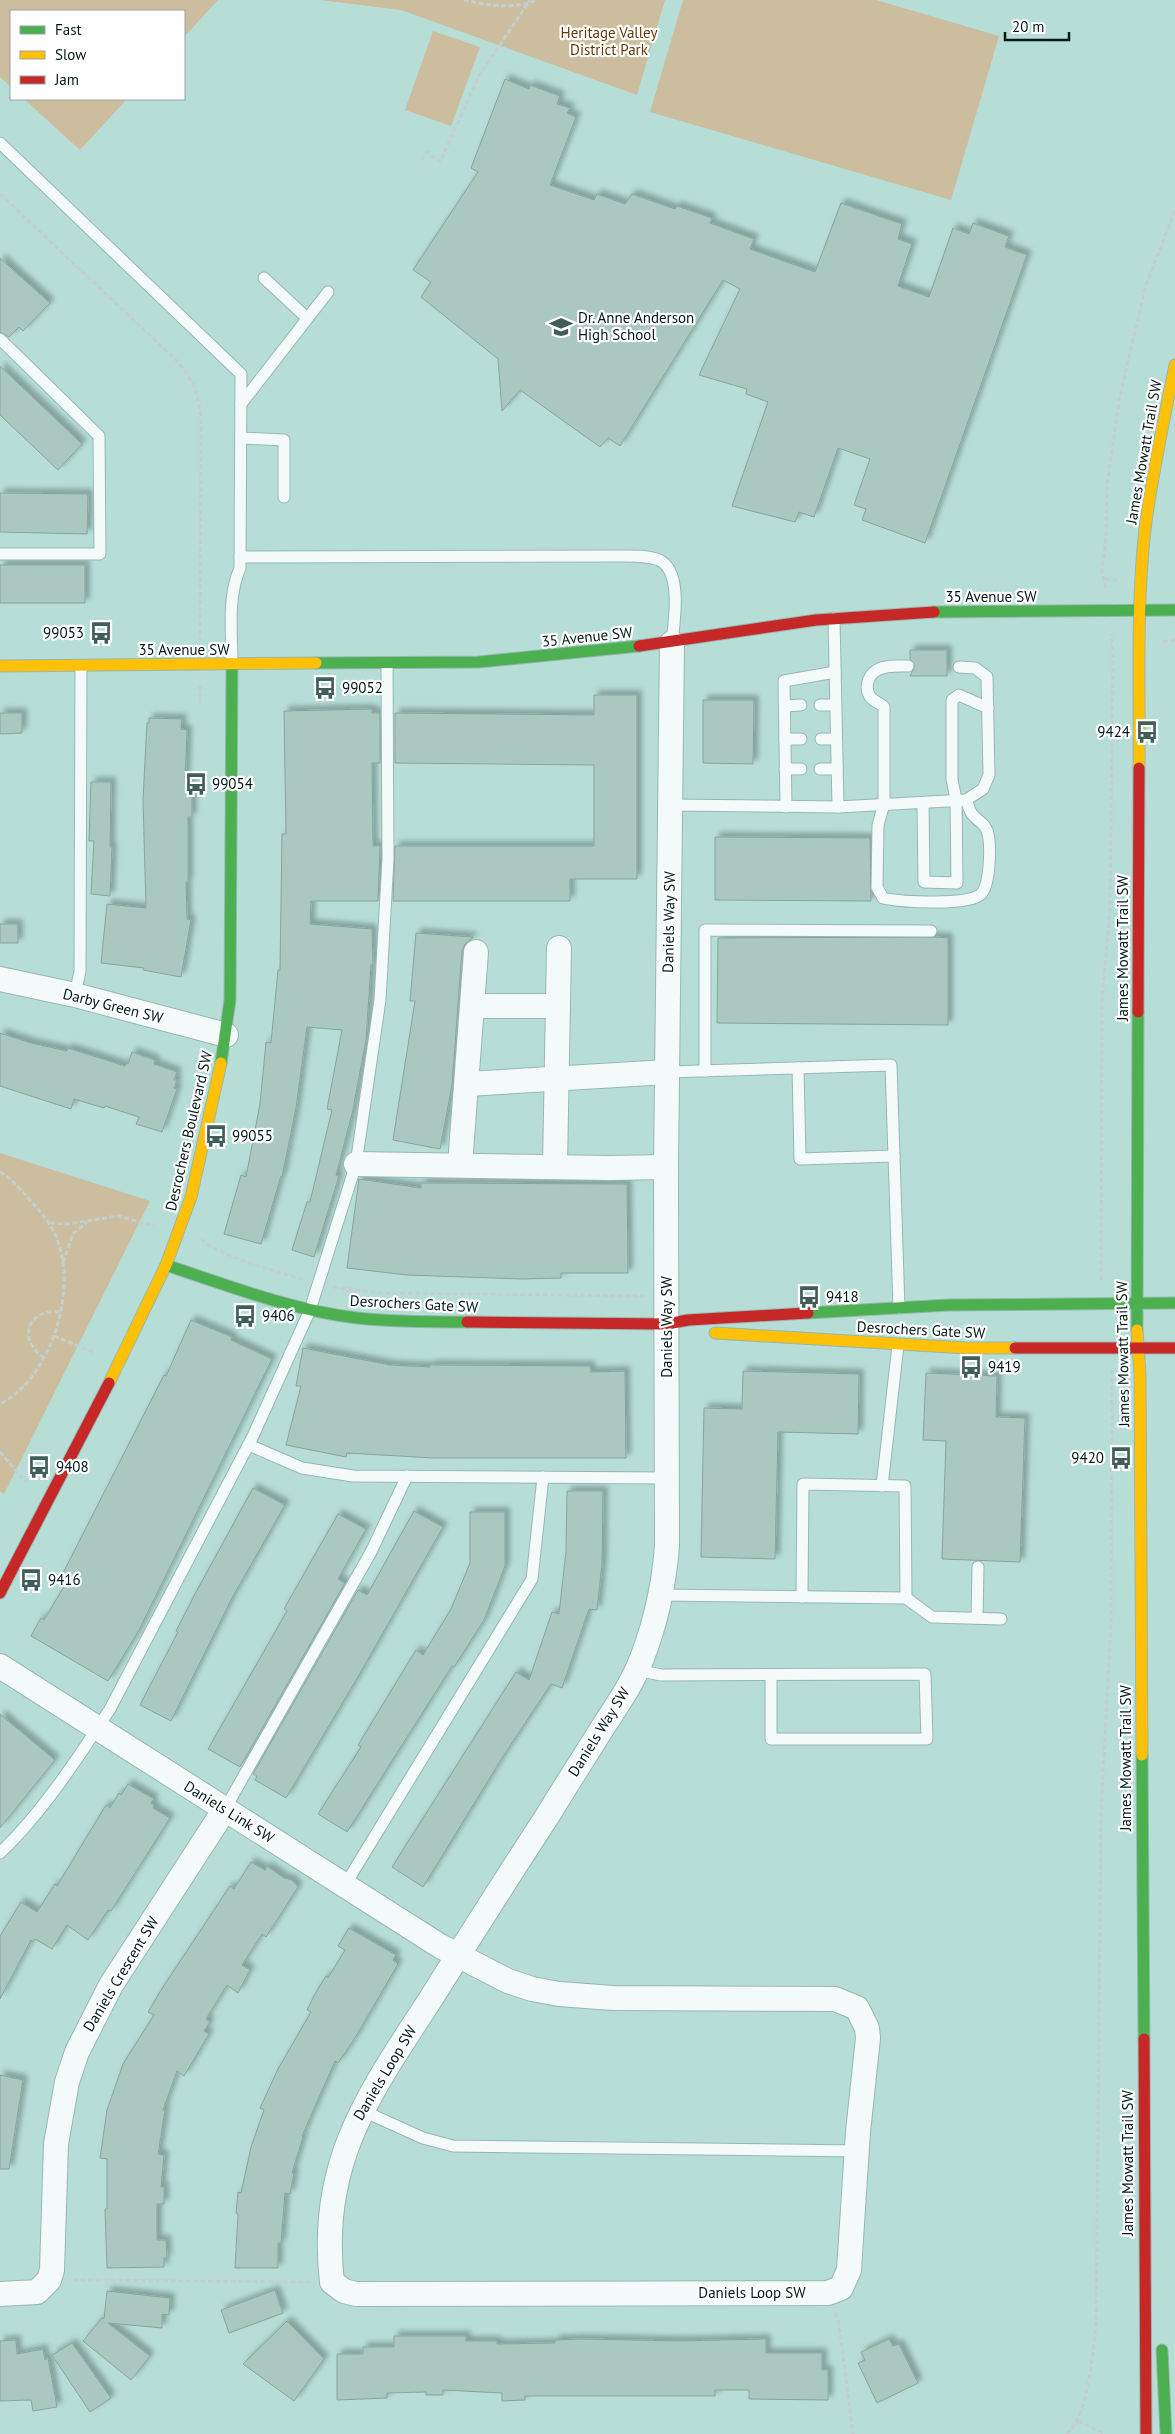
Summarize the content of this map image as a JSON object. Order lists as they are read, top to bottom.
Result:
{
  "streets": {
    "street": [
      "James Mowatt Trail SW",
      "35 Avenue SW",
      "Daniels Way SW",
      "Darby Green SW",
      "Desrochers Boulevard SW",
      "Desrochers Gate SW",
      "Daniels Link SW",
      "Daniels Crescent SW",
      "Daniels Loop SW"
    ]
  },
  "crossings": [
    ["James Mowatt Trail SW", "35 Avenue SW"],
    ["James Mowatt Trail SW", "Desrochers Gate SW"],
    ["35 Avenue SW", "Daniels Way SW"],
    ["35 Avenue SW", "Desrochers Boulevard SW"],
    ["Daniels Way SW", "Desrochers Gate SW"],
    ["Daniels Way SW", "Daniels Link SW"],
    ["Daniels Way SW", "Daniels Loop SW"],
    ["Darby Green SW", "Desrochers Boulevard SW"],
    ["Desrochers Boulevard SW", "Desrochers Gate SW"],
    ["Daniels Link SW", "Daniels Crescent SW"],
    ["Daniels Link SW", "Daniels Loop SW"]
  ],
  "parks": ["Heritage Valley District Park"],
  "places": {
    "school or university": ["Dr. Anne Anderson High School"],
    "bus stop": [
      "99053",
      "99052",
      "9424",
      "99054",
      "99055",
      "9418",
      "9406",
      "9419",
      "9420",
      "9408",
      "9416"
    ]
  },
  "legend": ["Fast", "Slow", "Jam"],
  "scale_bar": "20 m"
}
